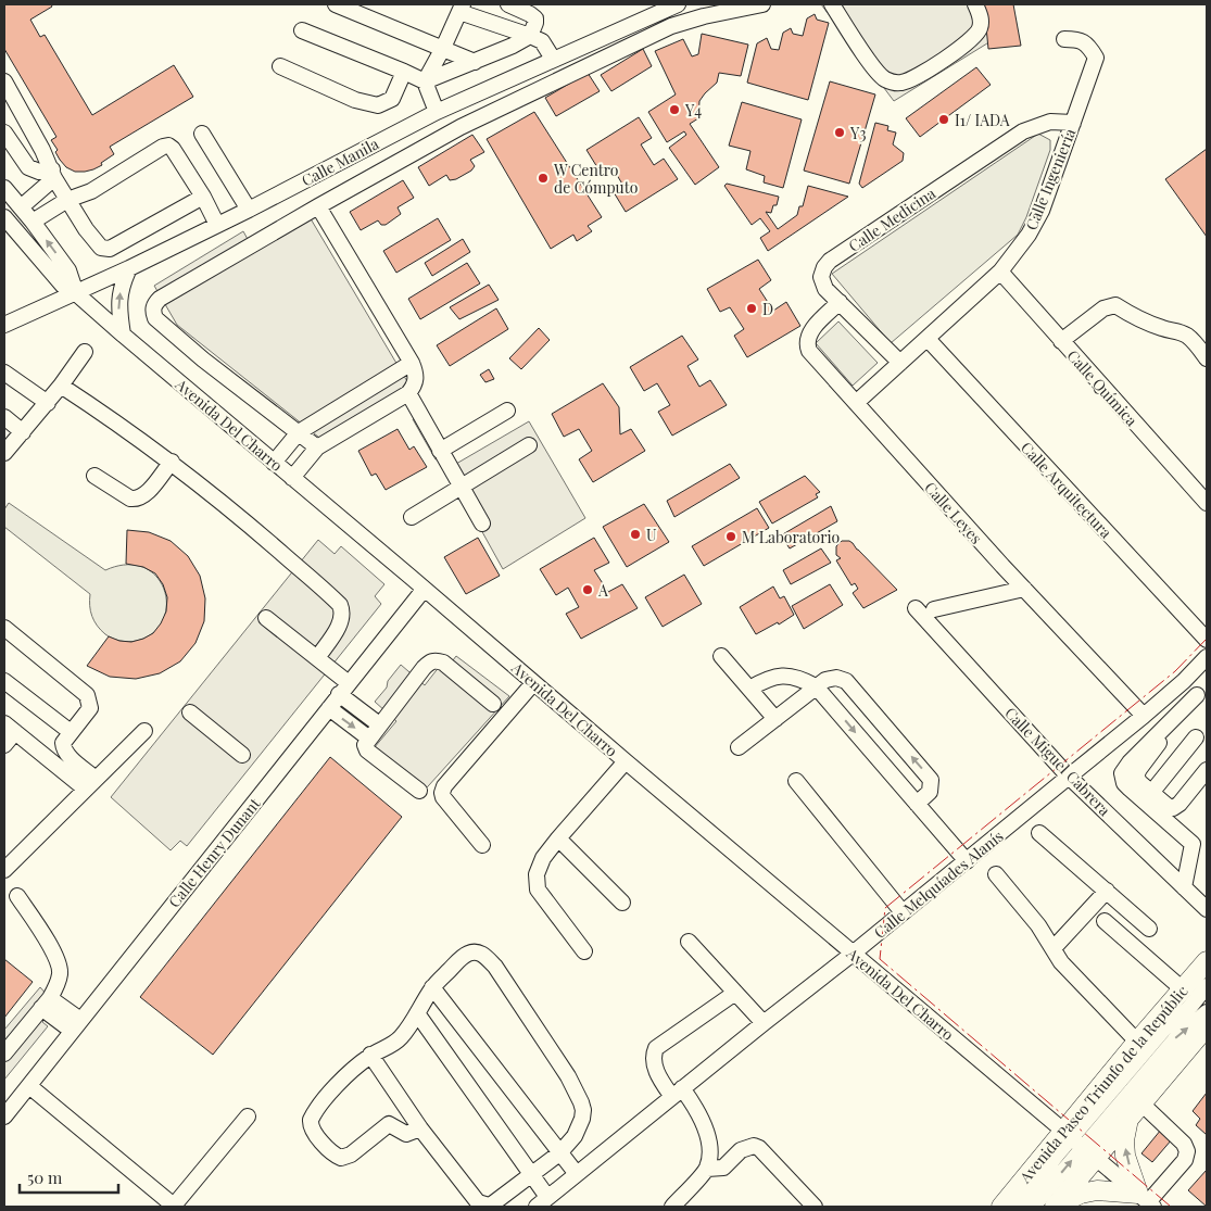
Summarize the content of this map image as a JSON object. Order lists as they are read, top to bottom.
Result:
{
  "streets": {
    "main road": ["Avenida Paseo Triunfo de la Repúblic"],
    "street": [
      "Calle Manila",
      "Calle Ingeniería",
      "Calle Medicina",
      "Calle Química",
      "Avenida Del Charro",
      "Calle Arquitectura",
      "Calle Leyes",
      "Calle Miguel Cabrera",
      "Calle Henry Dunant",
      "Calle Melquíades Alanís"
    ]
  },
  "crossings": [
    ["Calle Manila", "Avenida Del Charro"],
    ["Calle Ingeniería", "Calle Medicina"],
    ["Calle Ingeniería", "Calle Química"],
    ["Calle Ingeniería", "Calle Arquitectura"],
    ["Calle Ingeniería", "Calle Leyes"],
    ["Calle Medicina", "Calle Leyes"],
    ["Avenida Del Charro", "Calle Henry Dunant"],
    ["Avenida Del Charro", "Calle Melquíades Alanís"],
    ["Avenida Del Charro", "Avenida Paseo Triunfo de la Repúblic"],
    ["Calle Leyes", "Calle Melquíades Alanís"],
    ["Calle Miguel Cabrera", "Calle Melquíades Alanís"]
  ],
  "places": [
    "Y4",
    "I1/ IADA",
    "Y3",
    "W Centro de Cómputo",
    "D",
    "U",
    "M Laboratorio",
    "A"
  ],
  "scale_bar": "50 m"
}
